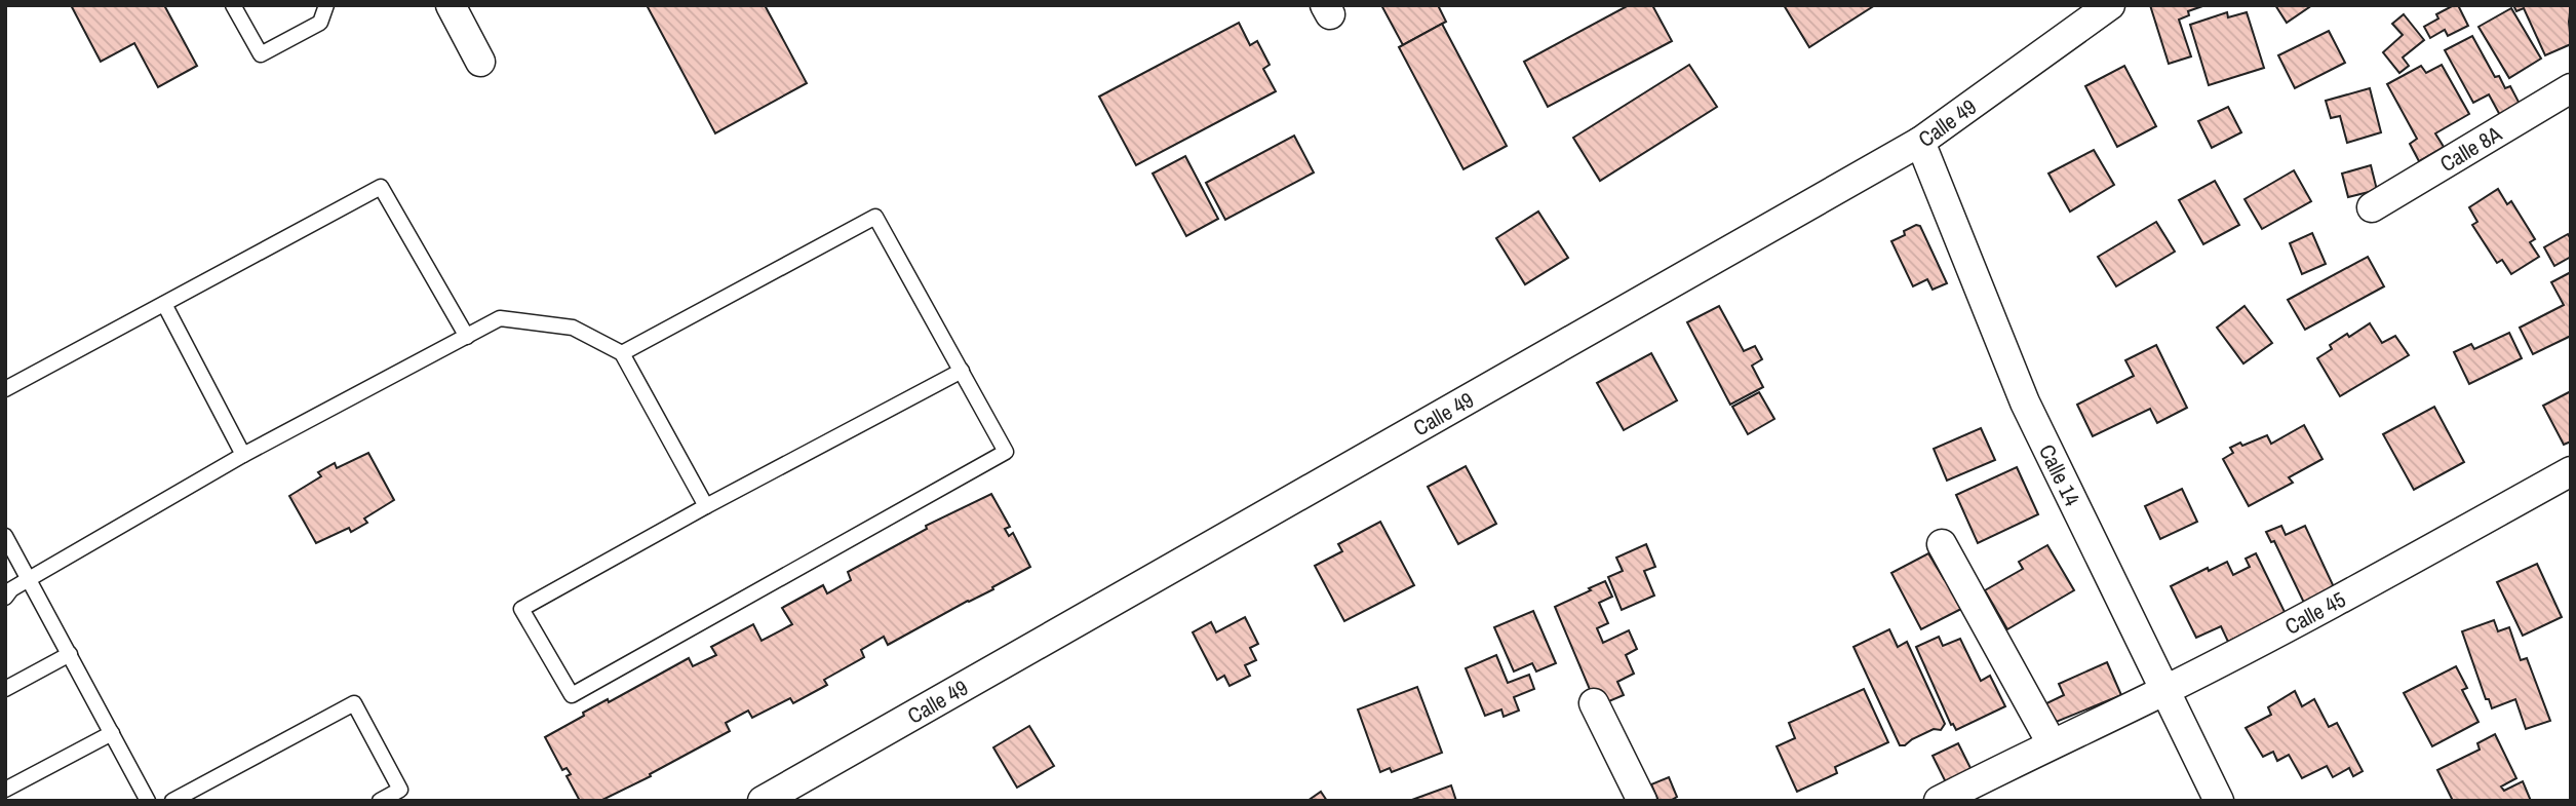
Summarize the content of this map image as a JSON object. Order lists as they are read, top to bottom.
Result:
{
  "streets": {
    "street": [
      "Calle 49",
      "Calle 8A",
      "Calle 14",
      "Calle 45"
    ]
  },
  "crossings": [
    ["Calle 49", "Calle 14"],
    ["Calle 14", "Calle 45"]
  ]
}
